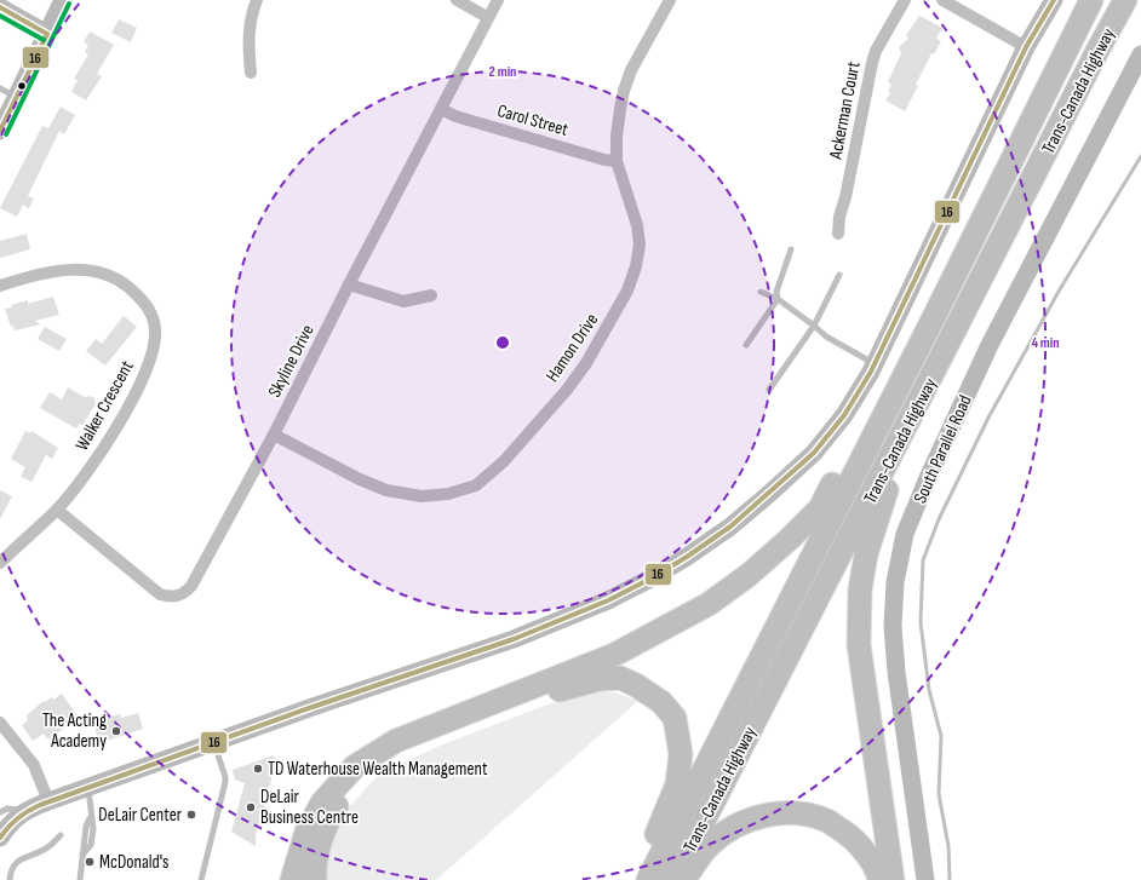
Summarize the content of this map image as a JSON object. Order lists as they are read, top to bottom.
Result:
{
  "streets": {
    "highway": ["Trans-Canada Highway"],
    "street": [
      "Ackerman Court",
      "Carol Street",
      "Hamon Drive",
      "Skyline Drive",
      "Walker Crescent",
      "South Parallel Road"
    ]
  },
  "crossings": [
    ["Carol Street", "Hamon Drive"],
    ["Carol Street", "Skyline Drive"],
    ["Hamon Drive", "Skyline Drive"],
    ["Skyline Drive", "Walker Crescent"]
  ],
  "places": [
    "The Acting Academy",
    "TD Waterhouse Wealth Management",
    "DeLair Business Centre",
    "DeLair Center",
    "McDonald's"
  ],
  "lines": ["transit line 16"],
  "rings": ["2 min", "4 min"]
}
